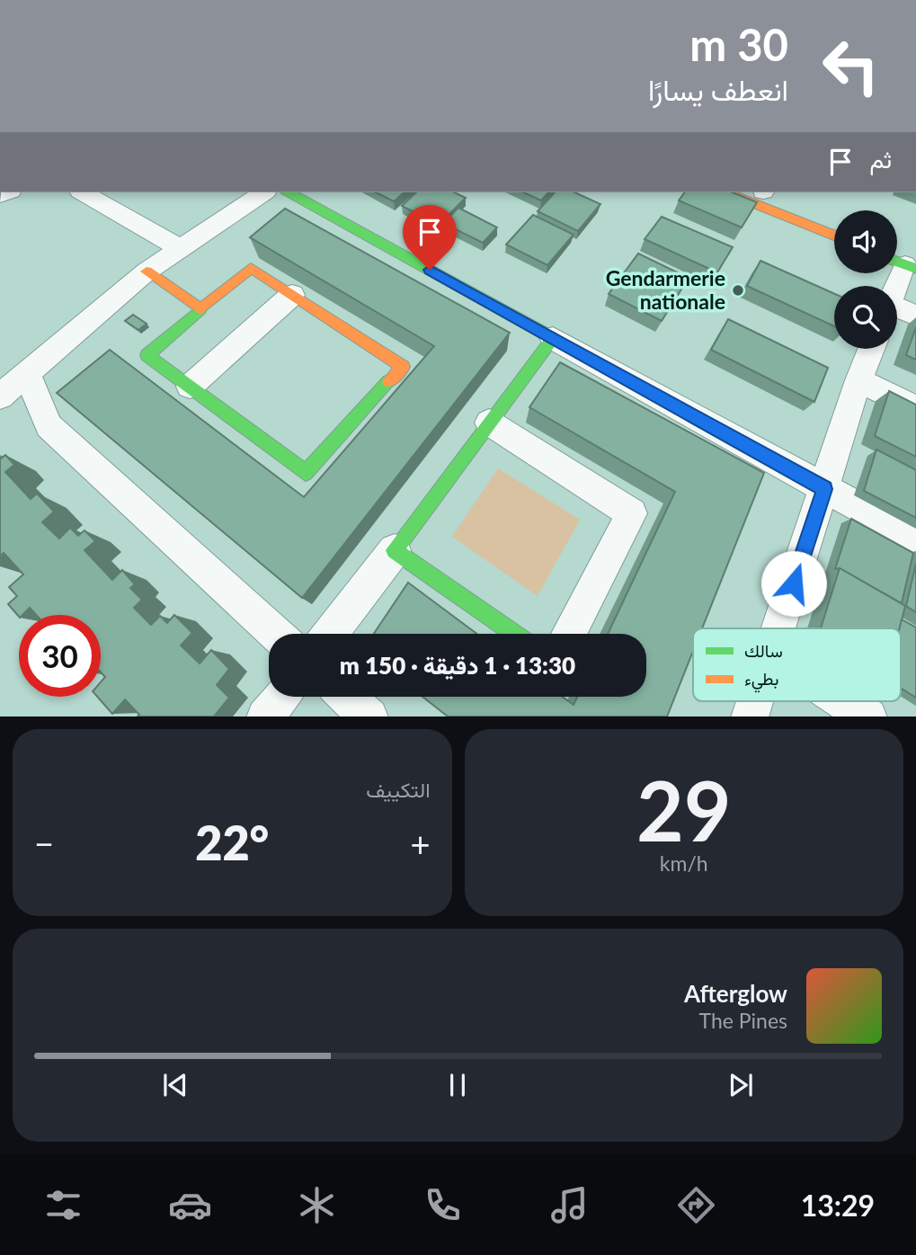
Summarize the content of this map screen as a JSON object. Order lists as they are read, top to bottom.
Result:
{
  "places": ["Gendarmerie nationale"],
  "legend": ["سالك", "بطيء"],
  "page": {
    "turn": ["30 m", "انعطف يسارًا"],
    "then": "ثم",
    "limit": "30",
    "trip": "13:30 · 1 دقيقة · 150 m",
    "tile": [
      ["29", "km/h"],
      "التكييف"
    ],
    "heat": ["−", "22°", "+"],
    "song": ["Afterglow", "The Pines"],
    "tabs": "13:29"
  }
}
